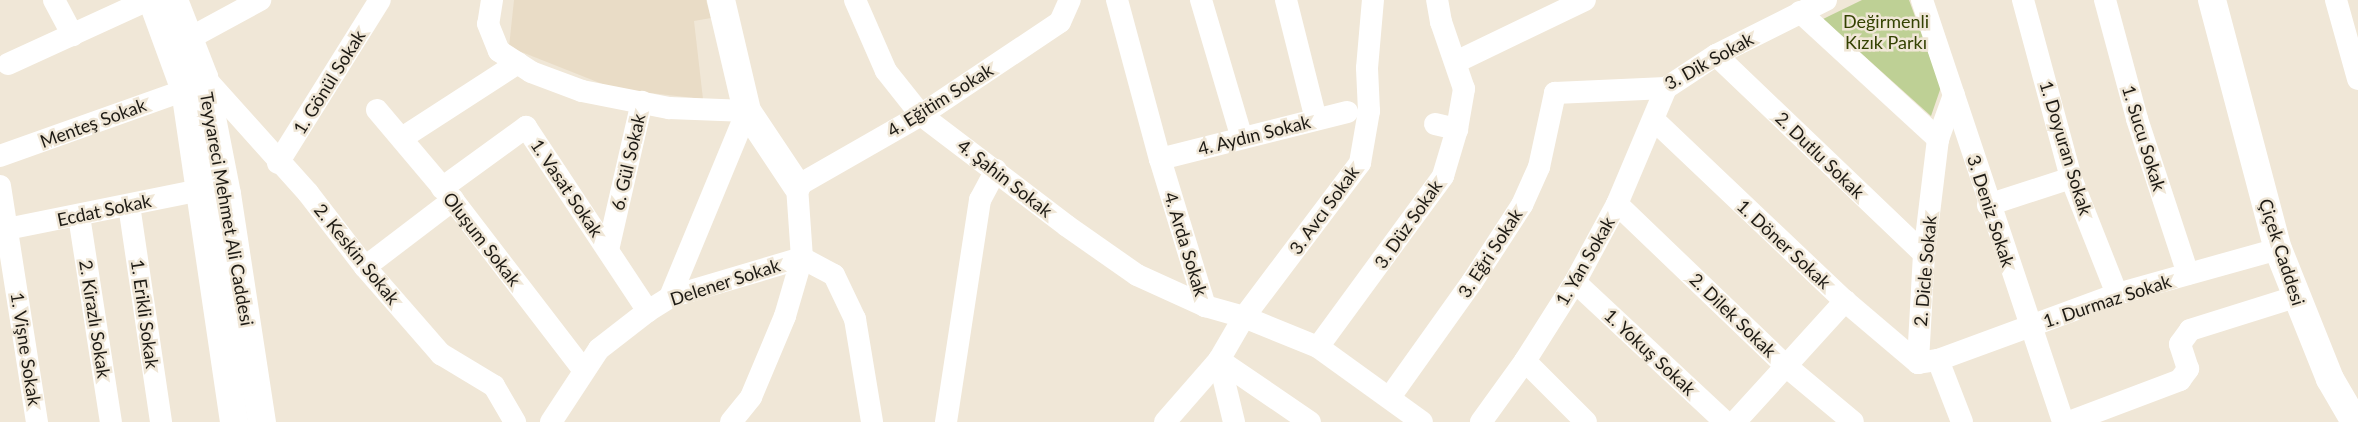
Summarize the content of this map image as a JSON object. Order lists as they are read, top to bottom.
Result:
{
  "streets": {
    "main road": ["Teyyareci Mehmet Ali Caddesi", "Çiçek Caddesi"],
    "street": [
      "3. Dik Sokak",
      "1. Gönül Sokak",
      "4. Eğitim Sokak",
      "Menteş Sokak",
      "4. Aydın Sokak",
      "1. Sucu Sokak",
      "1. Doyuran Sokak",
      "2. Dutlu Sokak",
      "6. Gül Sokak",
      "4. Şahin Sokak",
      "1. Vasat Sokak",
      "Ecdat Sokak",
      "3. Avcı Sokak",
      "3. Deniz Sokak",
      "3. Düz Sokak",
      "Oluşum Sokak",
      "4. Arda Sokak",
      "1. Döner Sokak",
      "3. Eğri Sokak",
      "2. Keskin Sokak",
      "1. Yan Sokak",
      "2. Dicle Sokak",
      "Delener Sokak",
      "1. Durmaz Sokak",
      "1. Erikli Sokak",
      "2. Dilek Sokak",
      "2. Kirazlı Sokak",
      "1. Vişne Sokak",
      "1. Yokuş Sokak"
    ]
  },
  "crossings": [
    ["3. Dik Sokak", "2. Dutlu Sokak"],
    ["3. Dik Sokak", "3. Eğri Sokak"],
    ["3. Dik Sokak", "1. Yan Sokak"],
    ["1. Gönül Sokak", "2. Keskin Sokak"],
    ["4. Eğitim Sokak", "4. Şahin Sokak"],
    ["Menteş Sokak", "Teyyareci Mehmet Ali Caddesi"],
    ["Menteş Sokak", "2. Keskin Sokak"],
    ["4. Aydın Sokak", "4. Arda Sokak"],
    ["1. Sucu Sokak", "1. Durmaz Sokak"],
    ["1. Doyuran Sokak", "1. Durmaz Sokak"],
    ["2. Dutlu Sokak", "2. Dicle Sokak"],
    ["6. Gül Sokak", "1. Vasat Sokak"],
    ["4. Şahin Sokak", "4. Arda Sokak"],
    ["1. Vasat Sokak", "Oluşum Sokak"],
    ["1. Vasat Sokak", "2. Keskin Sokak"],
    ["1. Vasat Sokak", "Delener Sokak"],
    ["Teyyareci Mehmet Ali Caddesi", "Ecdat Sokak"],
    ["Teyyareci Mehmet Ali Caddesi", "2. Keskin Sokak"],
    ["Ecdat Sokak", "1. Erikli Sokak"],
    ["Ecdat Sokak", "2. Kirazlı Sokak"],
    ["Ecdat Sokak", "1. Vişne Sokak"],
    ["3. Avcı Sokak", "4. Arda Sokak"],
    ["3. Deniz Sokak", "2. Dicle Sokak"],
    ["3. Deniz Sokak", "1. Durmaz Sokak"],
    ["3. Düz Sokak", "4. Arda Sokak"],
    ["Oluşum Sokak", "Delener Sokak"],
    ["4. Arda Sokak", "3. Eğri Sokak"],
    ["1. Döner Sokak", "1. Yan Sokak"],
    ["1. Döner Sokak", "2. Dicle Sokak"],
    ["1. Döner Sokak", "1. Durmaz Sokak"],
    ["Çiçek Caddesi", "1. Durmaz Sokak"],
    ["1. Yan Sokak", "2. Dilek Sokak"],
    ["1. Yan Sokak", "1. Yokuş Sokak"],
    ["2. Dicle Sokak", "1. Durmaz Sokak"]
  ],
  "parks": ["Değirmenli Kızık Parkı"]
}
